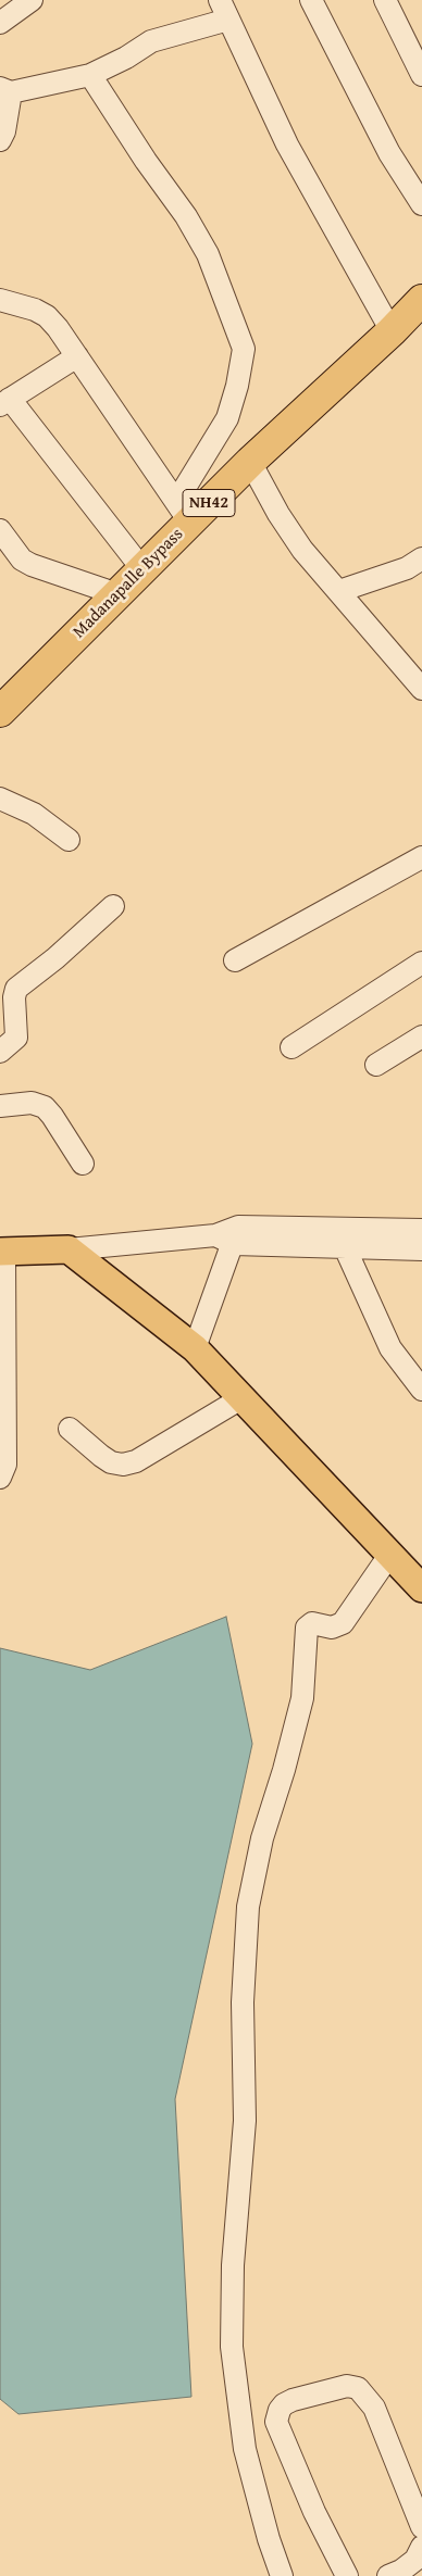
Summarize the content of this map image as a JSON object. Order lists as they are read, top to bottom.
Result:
{
  "streets": {
    "highway": ["NH42", "Madanapalle Bypass"]
  }
}
